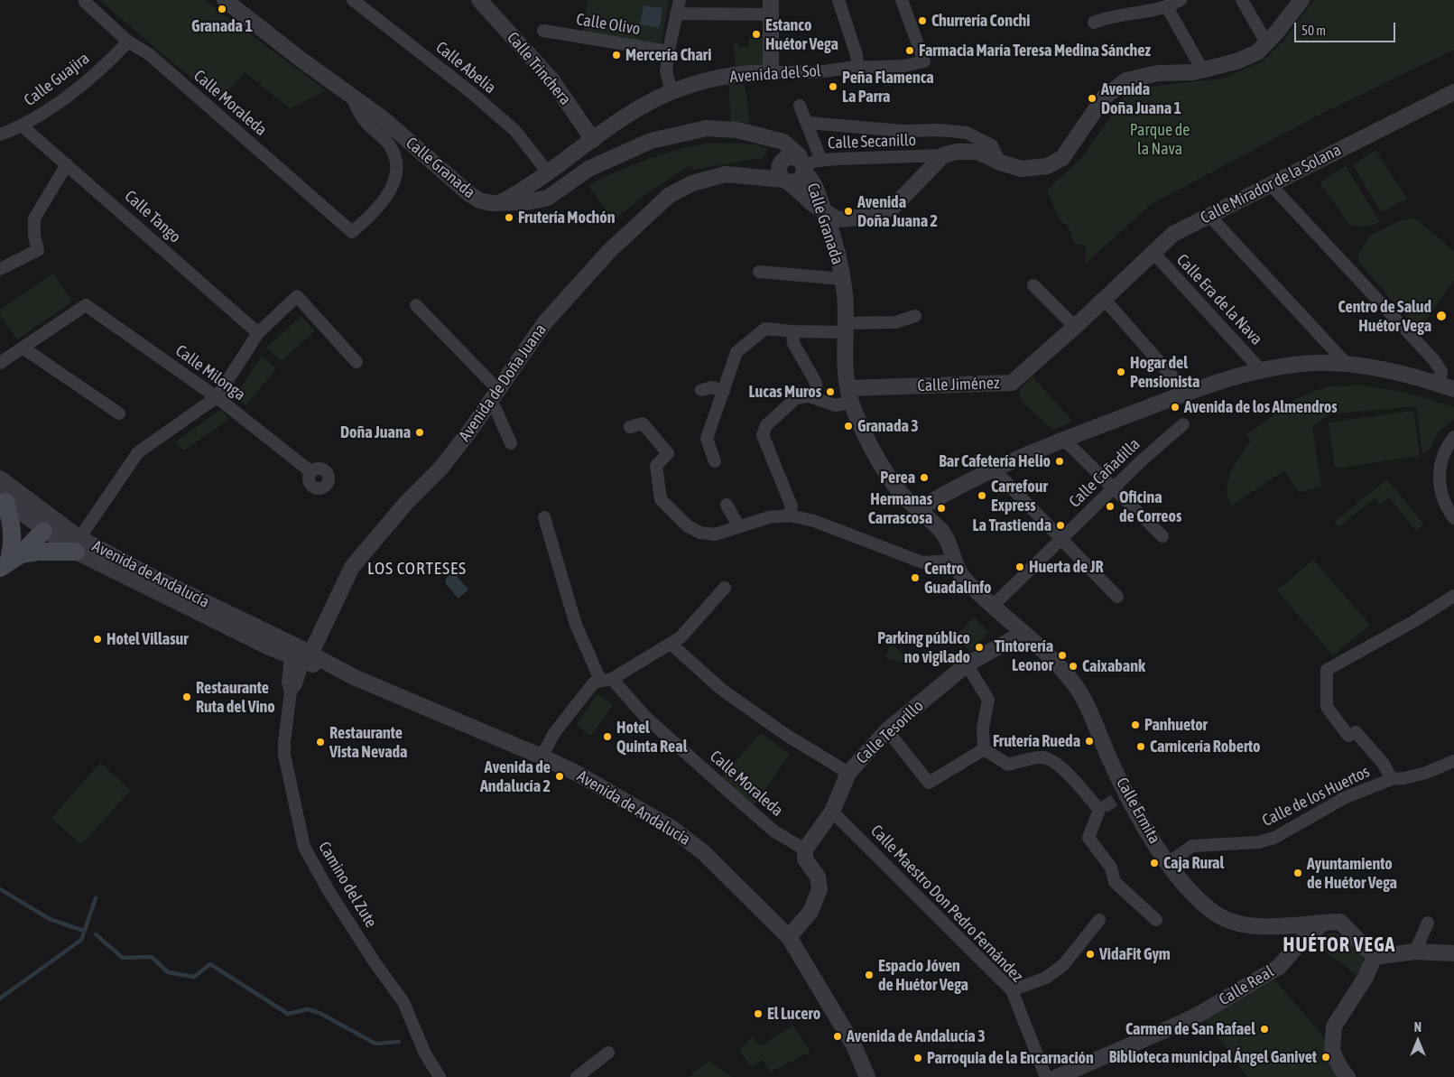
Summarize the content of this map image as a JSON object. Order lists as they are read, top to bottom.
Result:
{
  "streets": {
    "street": [
      "Calle Olivo",
      "Calle Abelia",
      "Calle Trinchera",
      "Avenida del Sol",
      "Calle Guajira",
      "Calle Moraleda",
      "Calle Secanillo",
      "Calle Granada",
      "Calle Mirador de la Solana",
      "Calle Tango",
      "Calle Era de la Nava",
      "Calle Milonga",
      "Avenida de Doña Juana",
      "Calle Jiménez",
      "Calle Cañadilla",
      "Avenida de Andalucía",
      "Calle Tesorillo",
      "Calle de los Huertos",
      "Calle Ermita",
      "Camino del Zute",
      "Calle Maestro Don Pedro Fernández",
      "Calle Real"
    ]
  },
  "crossings": [
    ["Calle Abelia", "Avenida del Sol"],
    ["Calle Trinchera", "Avenida del Sol"],
    ["Avenida del Sol", "Calle Granada"],
    ["Calle Guajira", "Calle Moraleda"],
    ["Calle Guajira", "Calle Tango"],
    ["Calle Moraleda", "Calle Granada"],
    ["Calle Moraleda", "Calle Tesorillo"],
    ["Calle Secanillo", "Calle Granada"],
    ["Calle Granada", "Calle Jiménez"],
    ["Calle Granada", "Calle Cañadilla"],
    ["Calle Granada", "Calle Tesorillo"],
    ["Calle Granada", "Calle Ermita"],
    ["Calle Mirador de la Solana", "Calle Era de la Nava"],
    ["Calle Mirador de la Solana", "Calle Jiménez"],
    ["Avenida de Doña Juana", "Avenida de Andalucía"],
    ["Avenida de Doña Juana", "Camino del Zute"],
    ["Avenida de Andalucía", "Camino del Zute"],
    ["Calle Tesorillo", "Calle Ermita"],
    ["Calle Tesorillo", "Calle Maestro Don Pedro Fernández"],
    ["Calle de los Huertos", "Calle Ermita"],
    ["Calle Ermita", "Calle Real"]
  ],
  "districts": ["LOS CORTESES", "HUÉTOR VEGA"],
  "parks": ["Parque de la Nava"],
  "places": [
    "Granada 1",
    "Churrería Conchi",
    "Estanco Huétor Vega",
    "Farmacia María Teresa Medina Sánchez",
    "Mercería Chari",
    "Peña Flamenca La Parra",
    "Avenida Doña Juana 1",
    "Avenida Doña Juana 2",
    "Frutería Mochón",
    "Centro de Salud Huétor Vega",
    "Hogar del Pensionista",
    "Lucas Muros",
    "Avenida de los Almendros",
    "Granada 3",
    "Doña Juana",
    "Bar Cafetería Helio",
    "Perea",
    "Carrefour Express",
    "Oficina de Correos",
    "Hermanas Carrascosa",
    "La Trastienda",
    "Huerta de JR",
    "Centro Guadalinfo",
    "Hotel Villasur",
    "Parking público no vigilado",
    "Tintorería Leonor",
    "Caixabank",
    "Restaurante Ruta del Vino",
    "Panhuetor",
    "Hotel Quinta Real",
    "Frutería Rueda",
    "Restaurante Vista Nevada",
    "Carnicería Roberto",
    "Avenida de Andalucía 2",
    "Caja Rural",
    "Ayuntamiento de Huétor Vega",
    "VidaFit Gym",
    "Espacio Jóven de Huétor Vega",
    "El Lucero",
    "Carmen de San Rafael",
    "Avenida de Andalucía 3",
    "Biblioteca municipal Ángel Ganivet",
    "Parroquia de la Encarnación"
  ],
  "scale_bar": "50 m",
  "north": "top"
}
